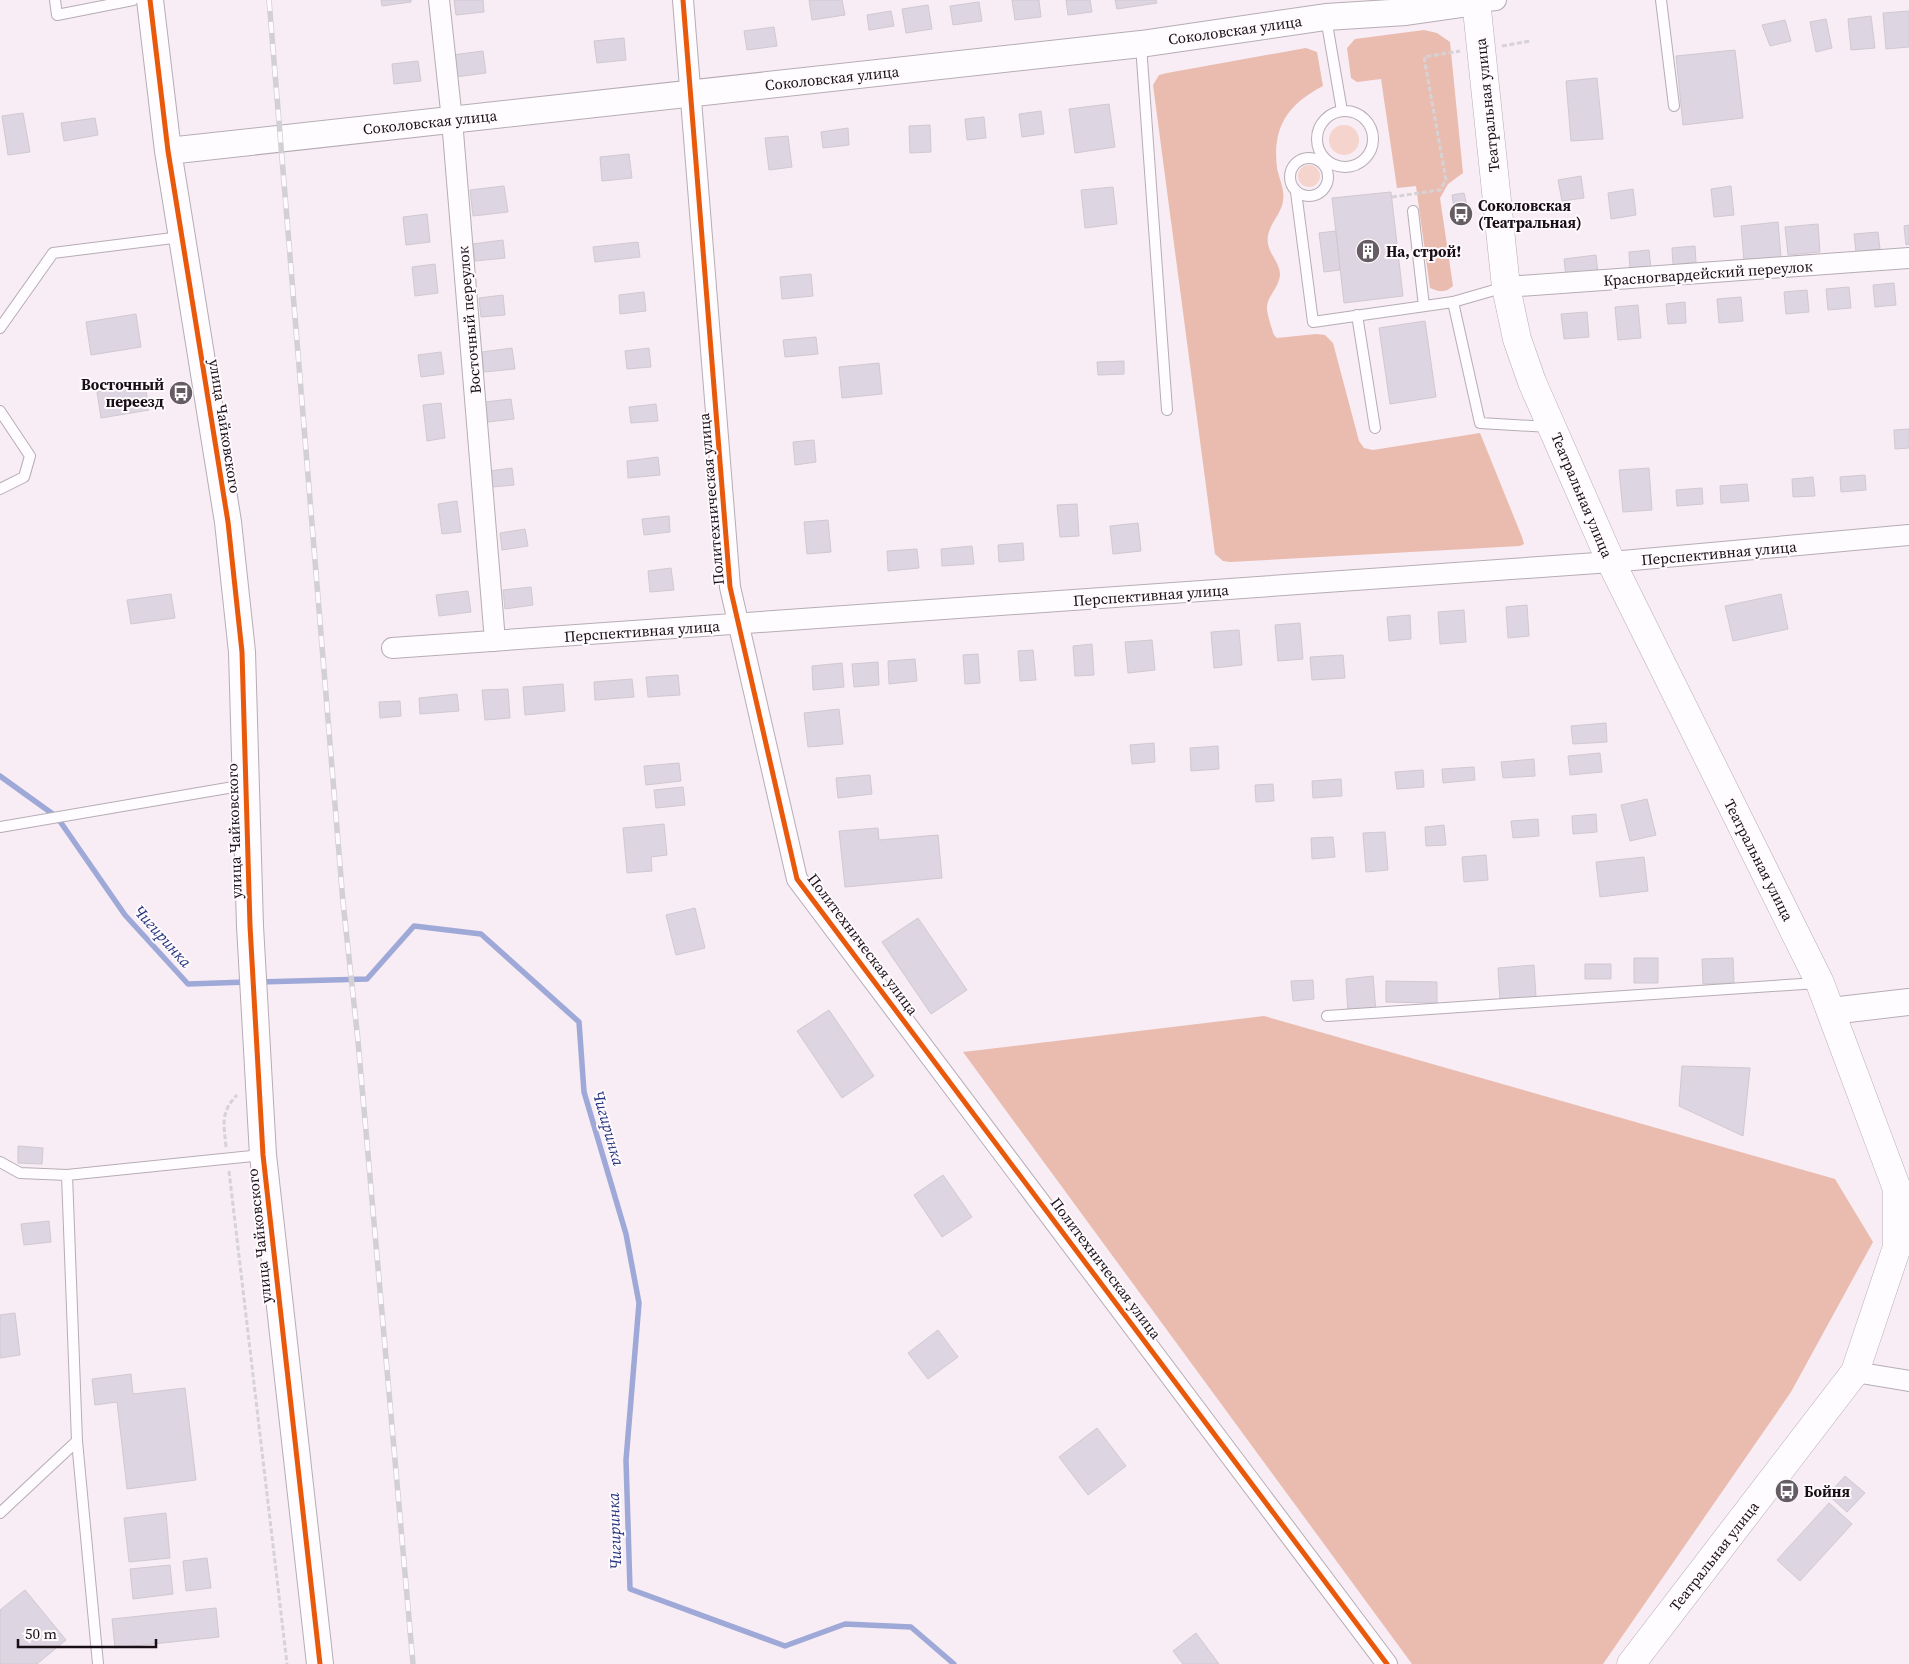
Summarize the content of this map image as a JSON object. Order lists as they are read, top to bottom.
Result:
{
  "streets": {
    "main road": ["Театральная улица"],
    "street": [
      "Соколовская улица",
      "Красногвардейский переулок",
      "Восточный переулок",
      "улица Чайковского",
      "Политехническая улица",
      "Перспективная улица"
    ]
  },
  "crossings": [
    ["Соколовская улица", "Театральная улица"],
    ["Соколовская улица", "Восточный переулок"],
    ["Соколовская улица", "улица Чайковского"],
    ["Соколовская улица", "Политехническая улица"],
    ["Театральная улица", "Красногвардейский переулок"],
    ["Театральная улица", "Перспективная улица"],
    ["Восточный переулок", "Перспективная улица"],
    ["Политехническая улица", "Перспективная улица"]
  ],
  "water": ["Чигиринка"],
  "places": {
    "bus stop": ["Соколовская (Театральная)", "Восточный переезд", "Бойня"],
    "building": ["На, строй!"]
  },
  "scale_bar": "50 m"
}
